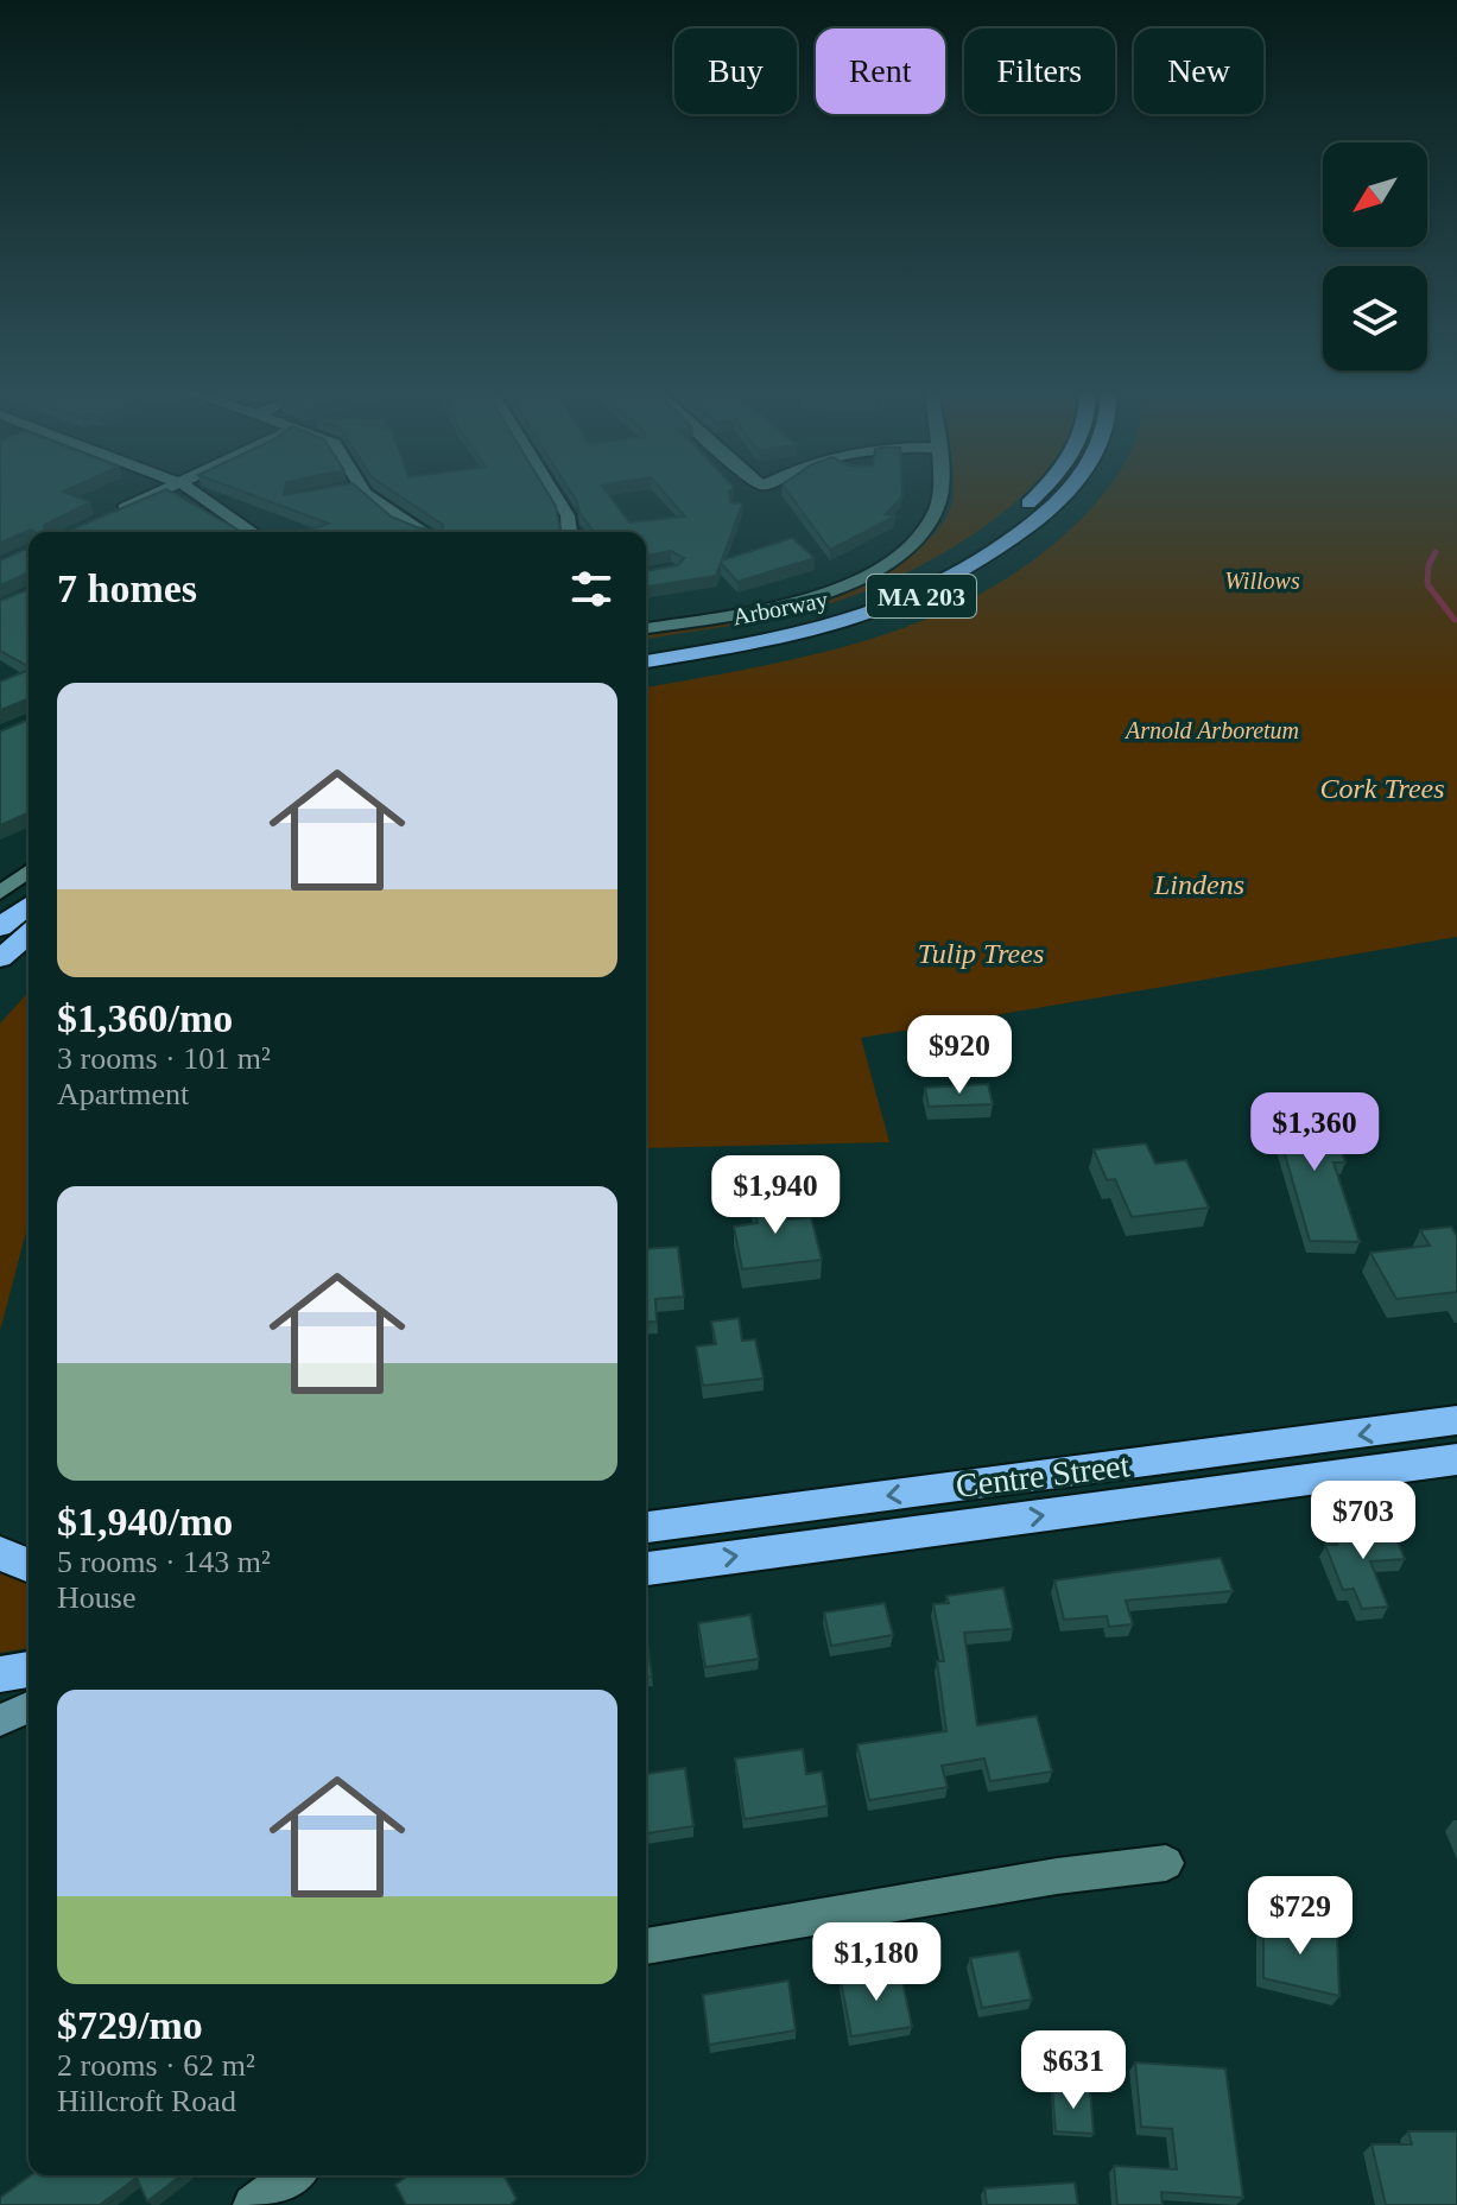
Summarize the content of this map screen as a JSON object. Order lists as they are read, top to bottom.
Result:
{
  "streets": {
    "highway": ["MA 203", "Arborway", "Centre Street"]
  },
  "parks": [
    "Willows",
    "Arnold Arboretum",
    "Cork Trees",
    "Lindens",
    "Tulip Trees"
  ],
  "north": "bottom left",
  "page": {
    "chip": [
      "Buy",
      "Rent",
      "Filters",
      "New"
    ],
    "heading": "7 homes",
    "list": [
      {
        "name": "$1,360/mo",
        "note": "3 rooms · 101 m² · Apartment"
      },
      {
        "name": "$1,940/mo",
        "note": "5 rooms · 143 m² · House"
      },
      {
        "name": "$729/mo",
        "note": "2 rooms · 62 m² · Hillcroft Road"
      }
    ],
    "price": [
      "$920",
      "$1,360",
      "$1,940",
      "$703",
      "$729",
      "$1,180",
      "$631"
    ]
  }
}
